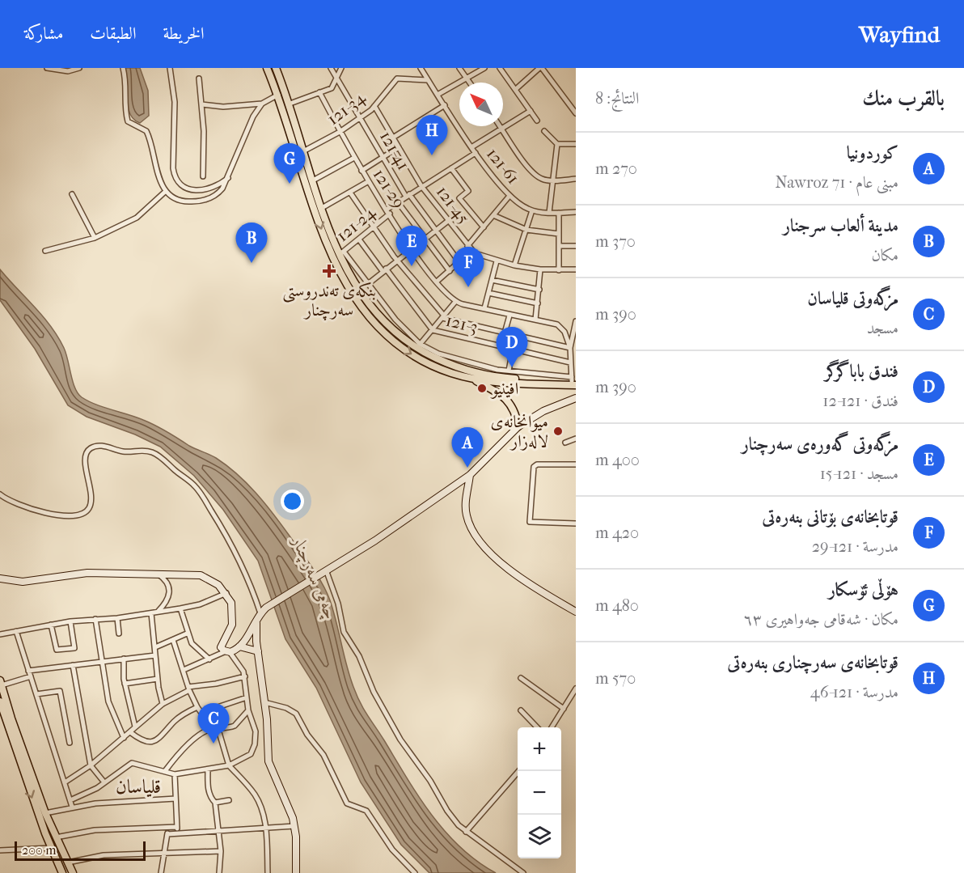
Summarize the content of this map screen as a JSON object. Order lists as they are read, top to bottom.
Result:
{
  "streets": {
    "street": [
      "121-34",
      "121-41",
      "121-61",
      "121-29",
      "121-45",
      "121-24",
      "121-3"
    ]
  },
  "crossings": [
    ["121-34", "121-41"],
    ["121-34", "121-61"],
    ["121-34", "121-29"],
    ["121-34", "121-45"],
    ["121-41", "121-24"],
    ["121-61", "121-24"],
    ["121-29", "121-24"],
    ["121-45", "121-24"]
  ],
  "districts": ["قلياسان"],
  "water": ["چەمی سەرچنار"],
  "places": {
    "health": ["بنکەی تەندروستی سەرچنار"],
    "other": ["افينيو", "میوانخانەی لالەزار"]
  },
  "scale_bar": "200 m",
  "north": "top left",
  "page": {
    "header": "Wayfind",
    "nav": ["الخريطة", "الطبقات", "مشاركة"],
    "heading": ["بالقرب منك", "النتائج: 8"],
    "pins": [
      "H",
      "G",
      "B",
      "E",
      "F",
      "D",
      "A",
      "C"
    ],
    "list": [
      {
        "mark": "A",
        "name": "كوردونيا",
        "note": "مبنى عام · 71 Nawroz",
        "value": "270 m"
      },
      {
        "mark": "B",
        "name": "مدينة ألعاب سرجنار",
        "note": "مكان",
        "value": "370 m"
      },
      {
        "mark": "C",
        "name": "مزگەوتی قلیاسان",
        "note": "مسجد",
        "value": "390 m"
      },
      {
        "mark": "D",
        "name": "فندق باباگرگر",
        "note": "فندق · 121-12",
        "value": "390 m"
      },
      {
        "mark": "E",
        "name": "مزگەوتی گەورەی سەرچنار",
        "note": "مسجد · 121-15",
        "value": "400 m"
      },
      {
        "mark": "F",
        "name": "قوتابخانەی بۆتانی بنەرەتی",
        "note": "مدرسة · 121-29",
        "value": "420 m"
      },
      {
        "mark": "G",
        "name": "هۆڵی ئۆسکار",
        "note": "مكان · شەقامی جەواهیری ٦٣",
        "value": "480 m"
      },
      {
        "mark": "H",
        "name": "قوتابخانەی سەرچناری بنەرەتی",
        "note": "مدرسة · 121-46",
        "value": "570 m"
      }
    ],
    "map_buttons": ["+", "−"],
    "scale": "200 m"
  }
}
